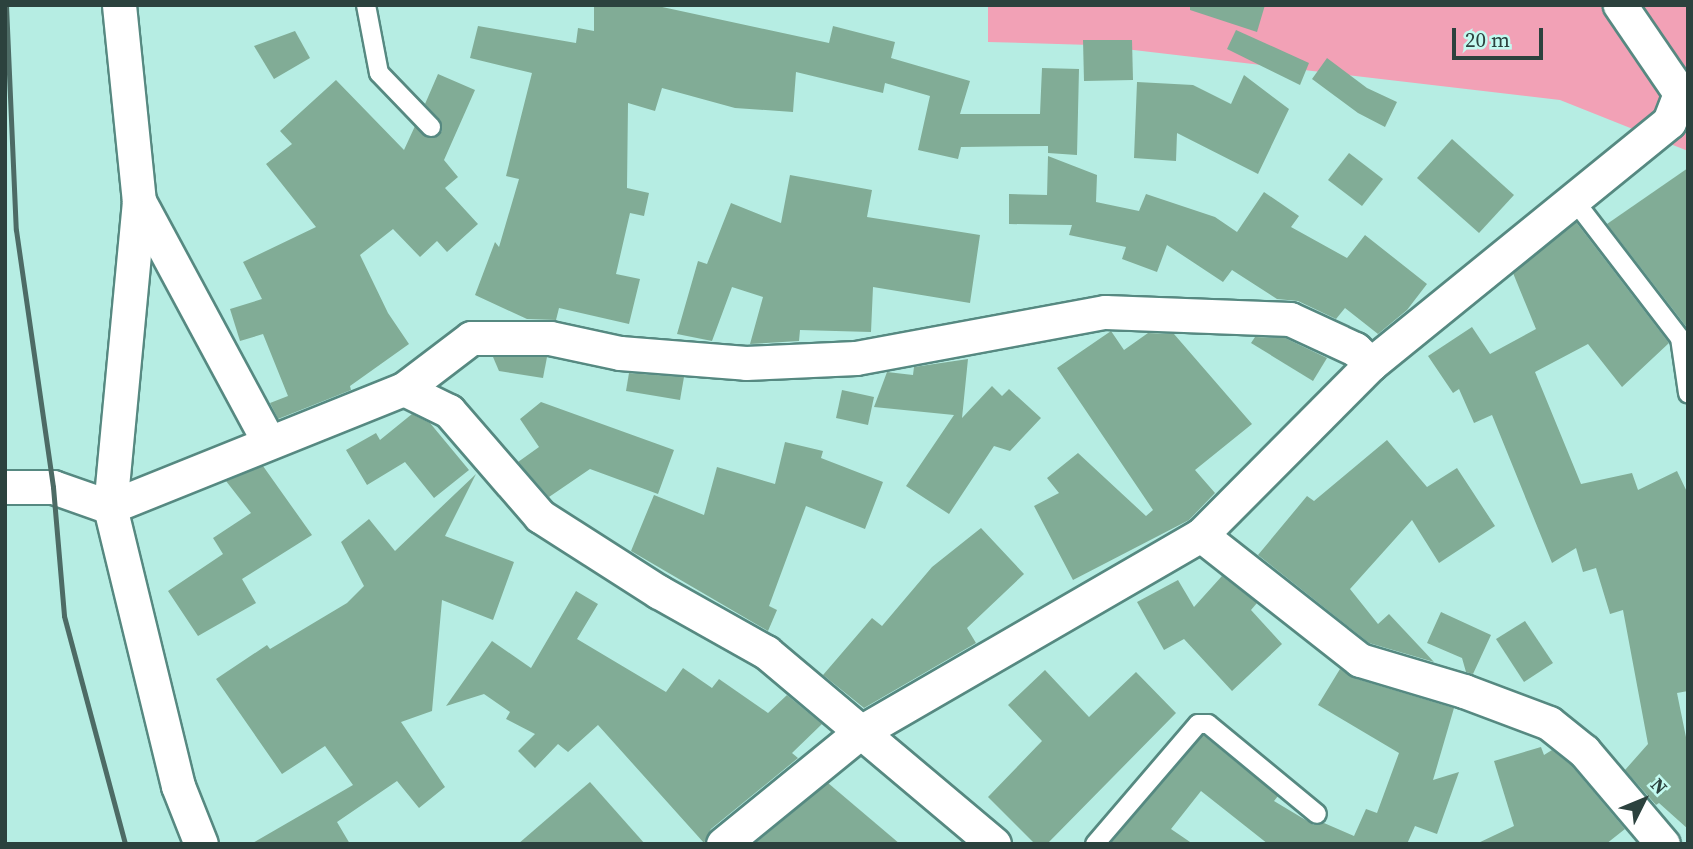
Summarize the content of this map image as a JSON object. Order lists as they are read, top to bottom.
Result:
{
  "scale_bar": "20 m",
  "north": "top right"
}
